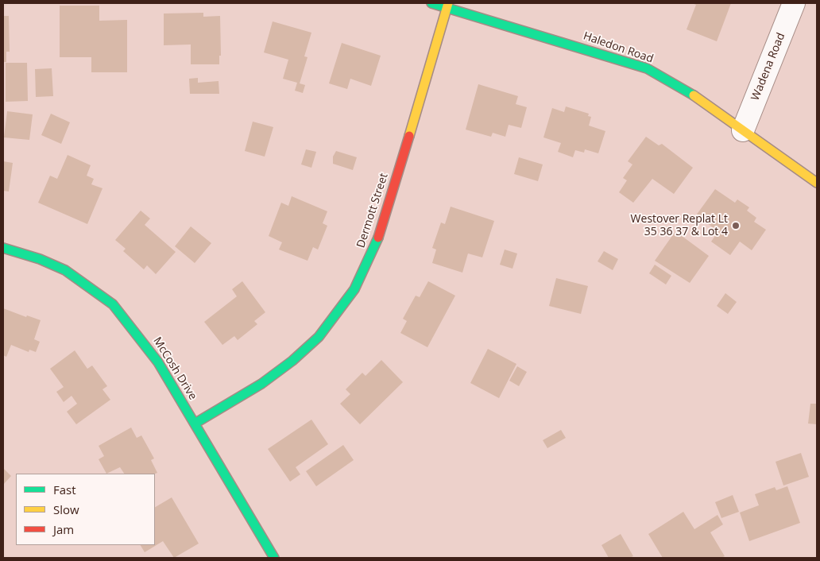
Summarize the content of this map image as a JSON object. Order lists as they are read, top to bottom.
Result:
{
  "streets": {
    "street": [
      "Haledon Road",
      "Wadena Road",
      "Dermott Street",
      "McCosh Drive"
    ]
  },
  "crossings": [
    ["Haledon Road", "Wadena Road"],
    ["Haledon Road", "Dermott Street"],
    ["Dermott Street", "McCosh Drive"]
  ],
  "places": ["Westover Replat Lt 35 36 37 & Lot 4"],
  "legend": ["Fast", "Slow", "Jam"]
}
